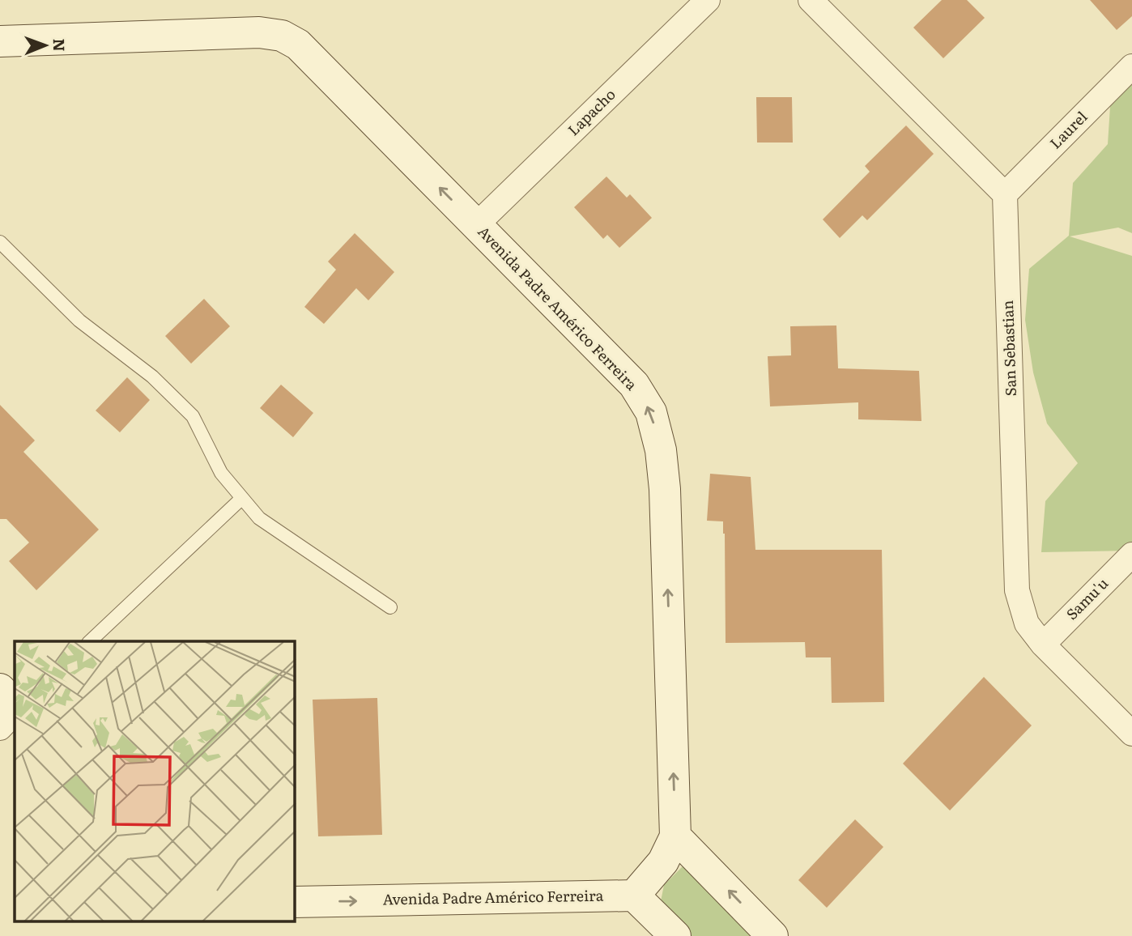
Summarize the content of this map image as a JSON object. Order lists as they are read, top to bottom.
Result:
{
  "streets": {
    "street": [
      "Lapacho",
      "Laurel",
      "Avenida Padre Américo Ferreira",
      "San Sebastian",
      "Samu'u"
    ]
  },
  "crossings": [
    ["Lapacho", "Avenida Padre Américo Ferreira"],
    ["Laurel", "San Sebastian"],
    ["San Sebastian", "Samu'u"]
  ],
  "north": "right"
}
